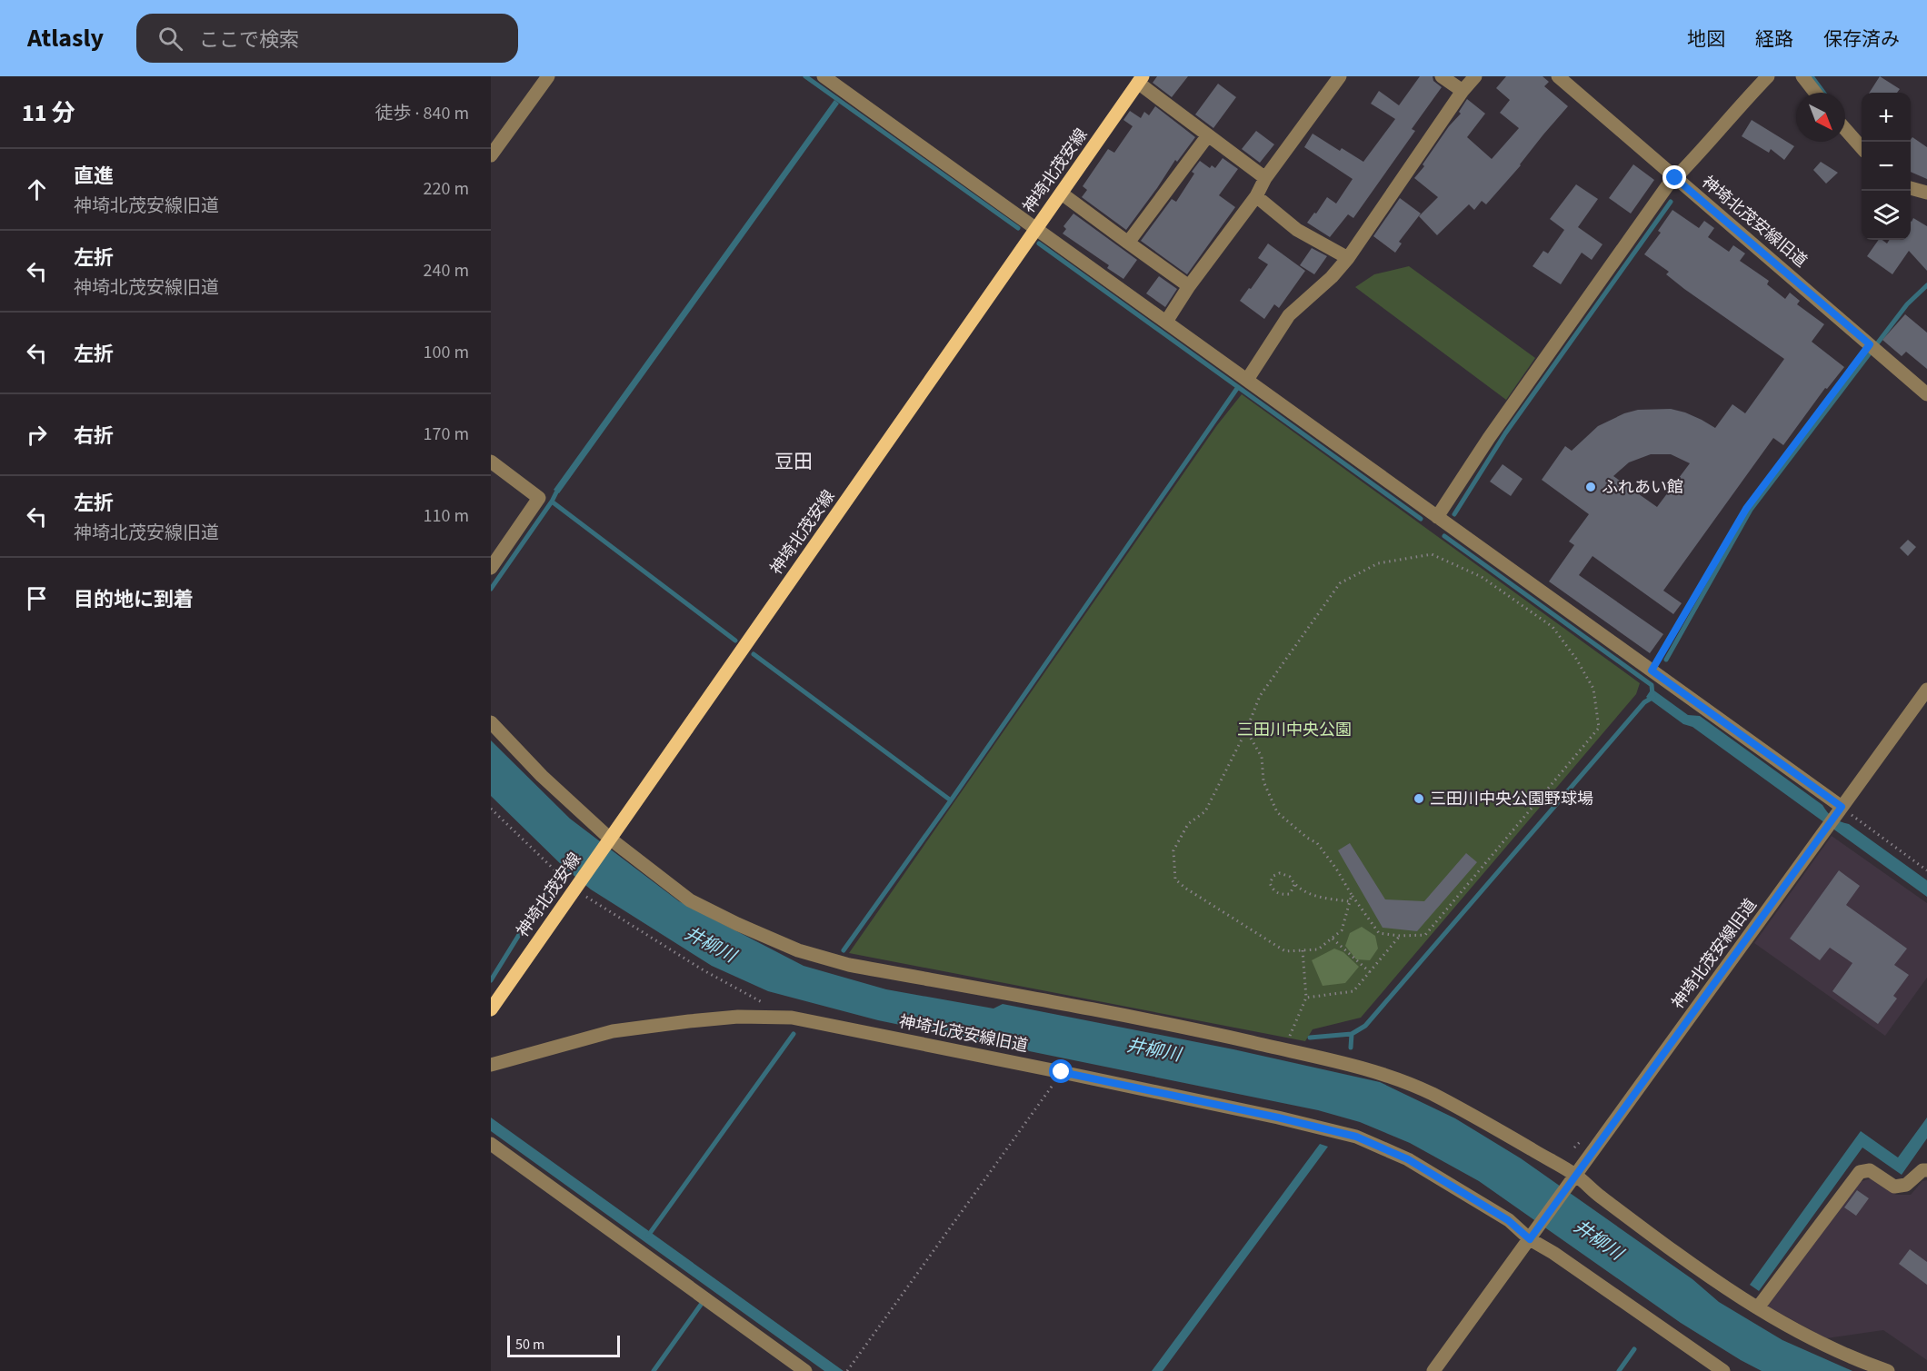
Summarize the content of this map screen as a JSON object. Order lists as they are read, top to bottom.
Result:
{
  "streets": {
    "main road": ["神埼北茂安線"],
    "street": ["神埼北茂安線旧道"]
  },
  "districts": ["豆田"],
  "water": ["井柳川"],
  "parks": ["三田川中央公園"],
  "places": ["ふれあい館", "三田川中央公園野球場"],
  "scale_bar": "50 m",
  "north": "bottom right",
  "page": {
    "header": "Atlasly",
    "search": "ここで検索",
    "nav": ["地図", "経路", "保存済み"],
    "heading": ["11 分", "徒歩 · 840 m"],
    "map_buttons": ["+", "−"],
    "list": [
      ["直進", "神埼北茂安線旧道", "220 m"],
      ["左折", "神埼北茂安線旧道", "240 m"],
      ["左折", "100 m"],
      ["右折", "170 m"],
      ["左折", "神埼北茂安線旧道", "110 m"],
      "目的地に到着"
    ],
    "scale": "50 m"
  }
}
